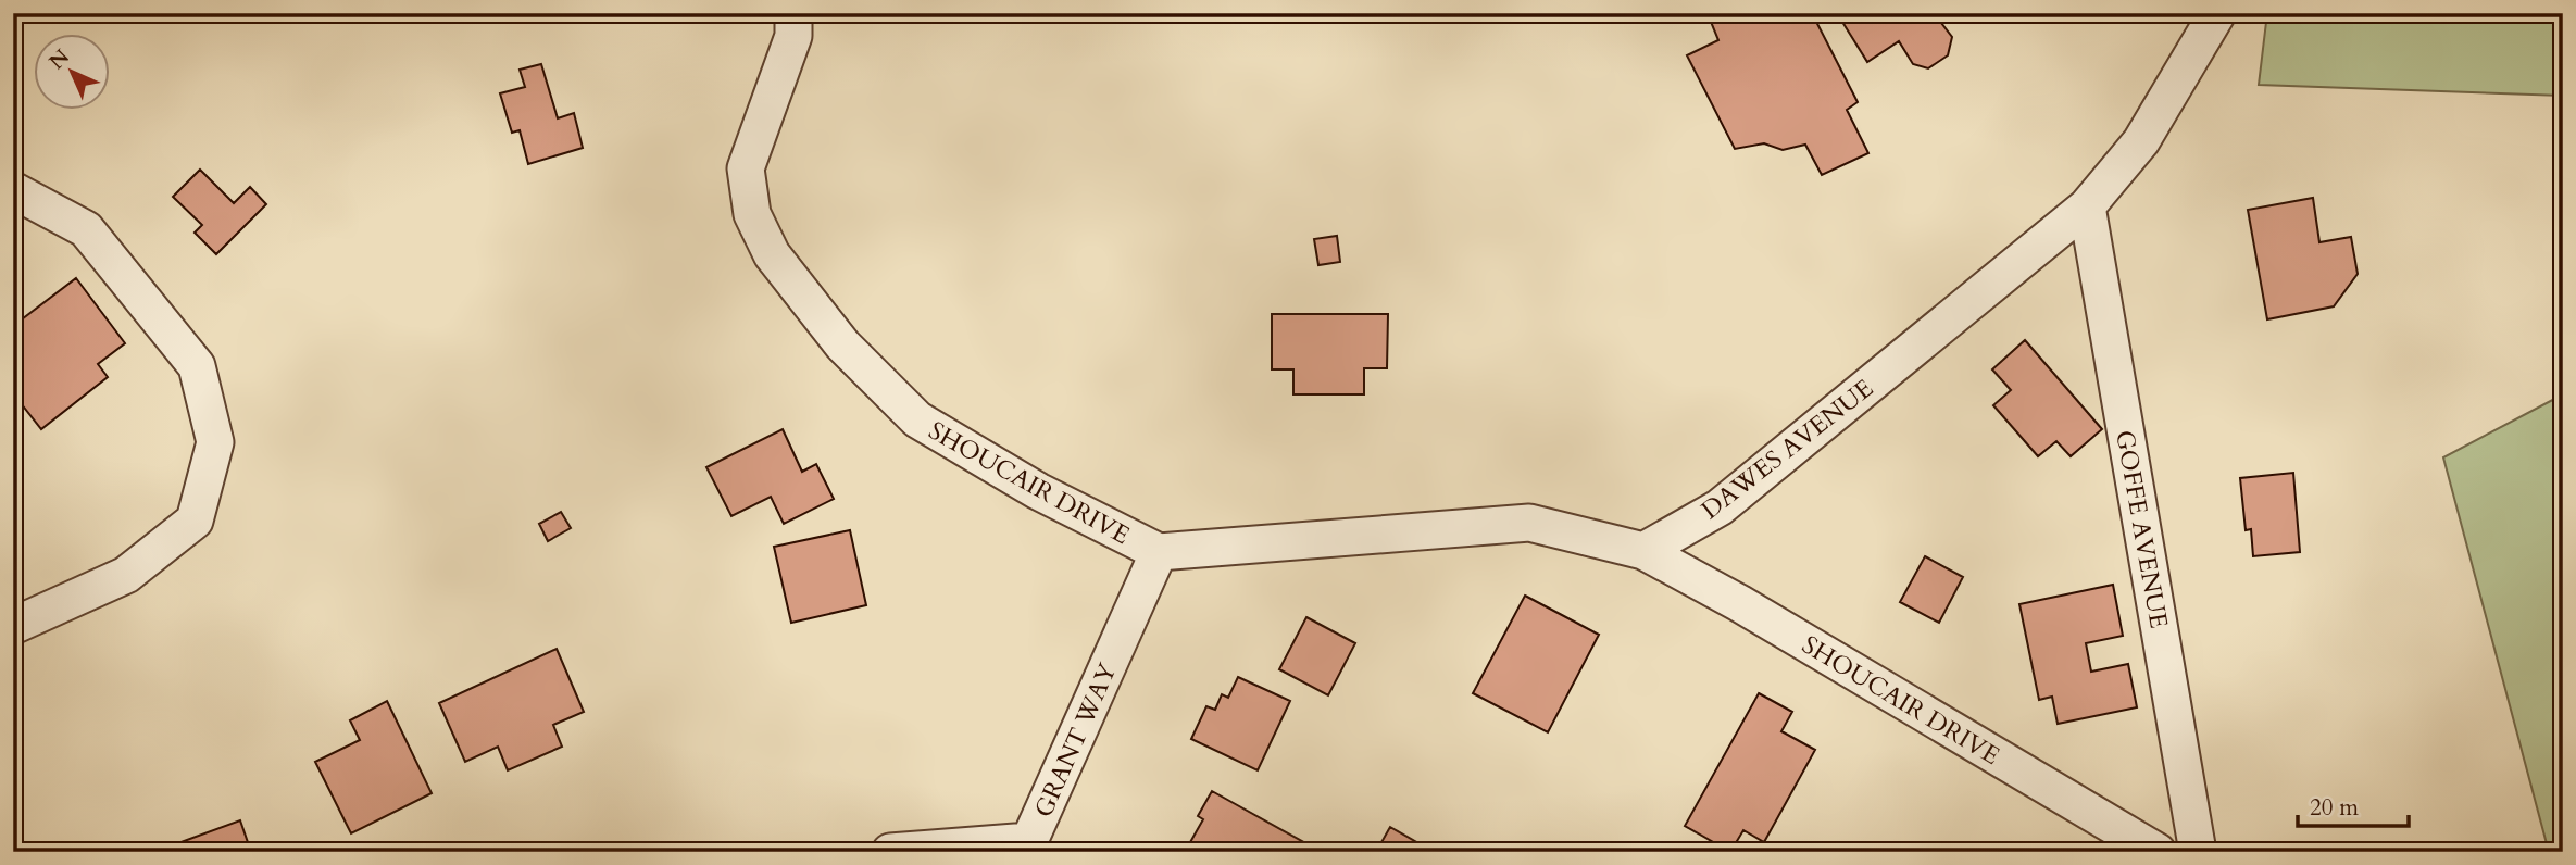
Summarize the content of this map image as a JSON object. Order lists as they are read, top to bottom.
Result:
{
  "streets": {
    "street": [
      "DAWES AVENUE",
      "SHOUCAIR DRIVE",
      "GOFFE AVENUE",
      "GRANT WAY"
    ]
  },
  "crossings": [
    ["DAWES AVENUE", "SHOUCAIR DRIVE"],
    ["DAWES AVENUE", "GOFFE AVENUE"],
    ["SHOUCAIR DRIVE", "GRANT WAY"]
  ],
  "scale_bar": "20 m",
  "north": "top left"
}
